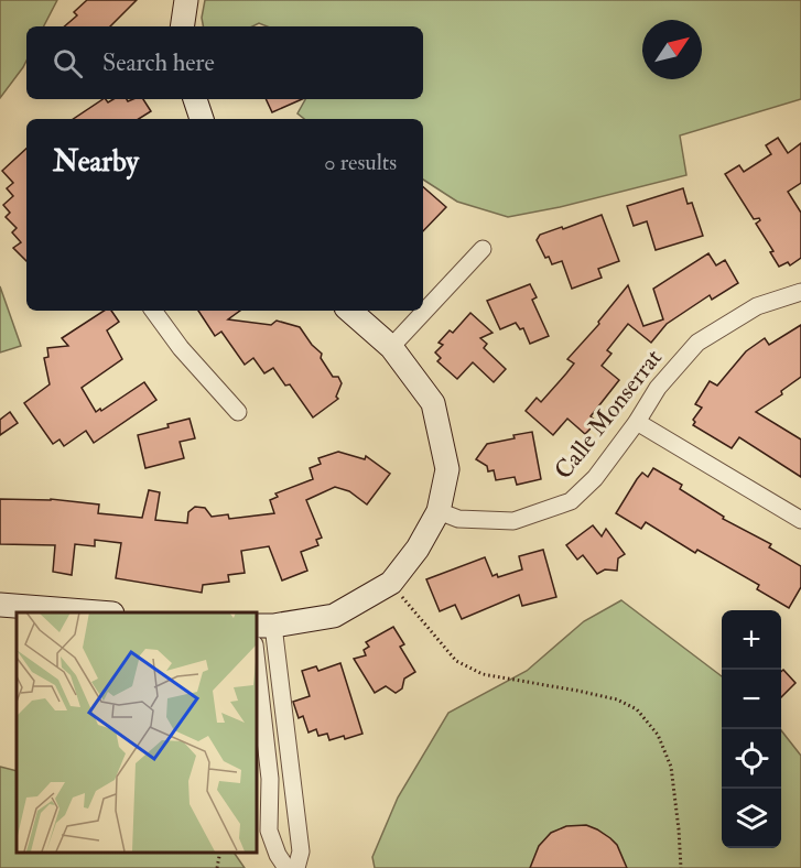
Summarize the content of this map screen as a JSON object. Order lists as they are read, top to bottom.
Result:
{
  "streets": {
    "street": ["Calle Monserrat"]
  },
  "north": "top right",
  "page": {
    "search": "Search here",
    "heading": ["Nearby", "0 results"],
    "map_buttons": ["+", "−"]
  }
}
